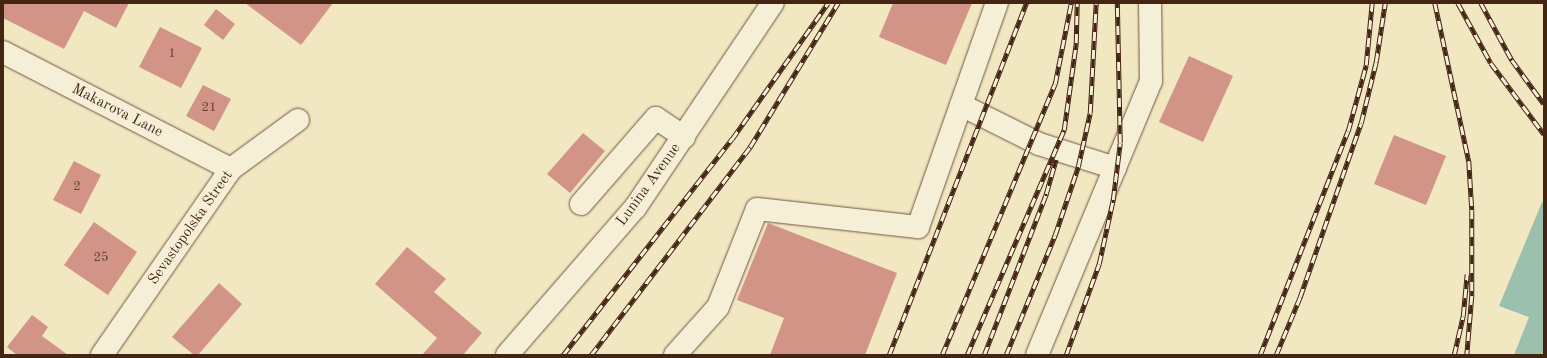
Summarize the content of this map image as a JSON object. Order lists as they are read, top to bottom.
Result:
{
  "streets": {
    "street": ["Makarova Lane", "Lunina Avenue", "Sevastopolska Street"]
  },
  "crossings": [
    ["Makarova Lane", "Sevastopolska Street"]
  ],
  "house_numbers": [
    "1",
    "21",
    "2",
    "25"
  ]
}
